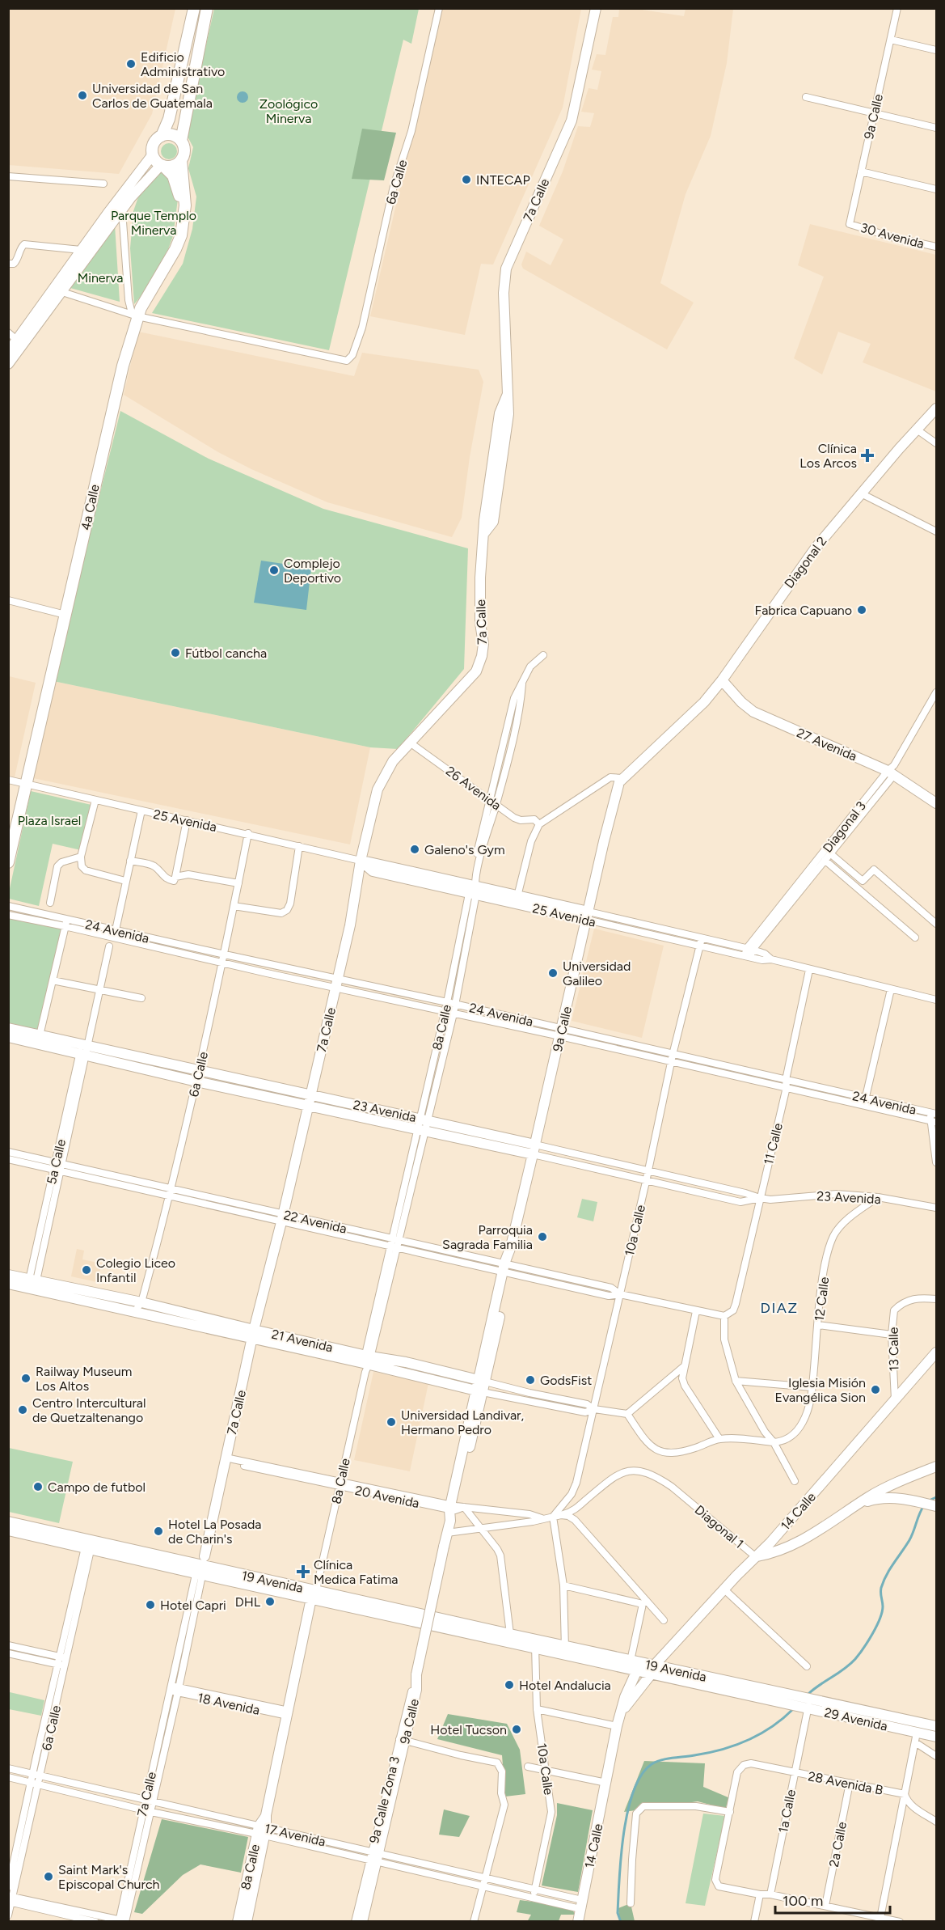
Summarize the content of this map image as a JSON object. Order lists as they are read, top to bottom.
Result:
{
  "streets": {
    "main road": ["4a Calle"],
    "street": [
      "9a Calle",
      "6a Calle",
      "7a Calle",
      "30 Avenida",
      "Diagonal 2",
      "27 Avenida",
      "26 Avenida",
      "25 Avenida",
      "Diagonal 3",
      "24 Avenida",
      "8a Calle",
      "23 Avenida",
      "11 Calle",
      "5a Calle",
      "22 Avenida",
      "10a Calle",
      "12 Calle",
      "21 Avenida",
      "13 Calle",
      "20 Avenida",
      "14 Calle",
      "Diagonal 1",
      "19 Avenida",
      "18 Avenida",
      "29 Avenida",
      "28 Avenida B",
      "9a Calle Zona 3",
      "1a Calle",
      "17 Avenida",
      "2a Calle"
    ]
  },
  "crossings": [
    ["9a Calle", "30 Avenida"],
    ["9a Calle", "Diagonal 2"],
    ["9a Calle", "25 Avenida"],
    ["9a Calle", "24 Avenida"],
    ["9a Calle", "23 Avenida"],
    ["9a Calle", "22 Avenida"],
    ["9a Calle", "21 Avenida"],
    ["9a Calle", "20 Avenida"],
    ["9a Calle", "9a Calle Zona 3"],
    ["9a Calle", "17 Avenida"],
    ["6a Calle", "4a Calle"],
    ["6a Calle", "25 Avenida"],
    ["6a Calle", "24 Avenida"],
    ["6a Calle", "23 Avenida"],
    ["6a Calle", "22 Avenida"],
    ["6a Calle", "21 Avenida"],
    ["6a Calle", "19 Avenida"],
    ["6a Calle", "17 Avenida"],
    ["7a Calle", "26 Avenida"],
    ["7a Calle", "25 Avenida"],
    ["7a Calle", "24 Avenida"],
    ["7a Calle", "23 Avenida"],
    ["7a Calle", "22 Avenida"],
    ["7a Calle", "21 Avenida"],
    ["7a Calle", "20 Avenida"],
    ["7a Calle", "19 Avenida"],
    ["7a Calle", "18 Avenida"],
    ["7a Calle", "17 Avenida"],
    ["4a Calle", "25 Avenida"],
    ["Diagonal 2", "27 Avenida"],
    ["27 Avenida", "Diagonal 3"],
    ["26 Avenida", "8a Calle"],
    ["25 Avenida", "Diagonal 3"],
    ["25 Avenida", "8a Calle"],
    ["25 Avenida", "11 Calle"],
    ["25 Avenida", "10a Calle"],
    ["24 Avenida", "8a Calle"],
    ["24 Avenida", "11 Calle"],
    ["24 Avenida", "10a Calle"],
    ["8a Calle", "23 Avenida"],
    ["8a Calle", "22 Avenida"],
    ["8a Calle", "21 Avenida"],
    ["8a Calle", "20 Avenida"],
    ["8a Calle", "19 Avenida"],
    ["8a Calle", "18 Avenida"],
    ["8a Calle", "17 Avenida"],
    ["23 Avenida", "11 Calle"],
    ["23 Avenida", "5a Calle"],
    ["23 Avenida", "10a Calle"],
    ["23 Avenida", "12 Calle"],
    ["11 Calle", "22 Avenida"],
    ["11 Calle", "12 Calle"],
    ["5a Calle", "22 Avenida"],
    ["5a Calle", "21 Avenida"],
    ["22 Avenida", "10a Calle"],
    ["10a Calle", "21 Avenida"],
    ["10a Calle", "20 Avenida"],
    ["10a Calle", "19 Avenida"],
    ["10a Calle", "17 Avenida"],
    ["13 Calle", "14 Calle"],
    ["20 Avenida", "Diagonal 1"],
    ["14 Calle", "Diagonal 1"],
    ["14 Calle", "19 Avenida"],
    ["14 Calle", "17 Avenida"],
    ["19 Avenida", "29 Avenida"],
    ["29 Avenida", "1a Calle"],
    ["28 Avenida B", "1a Calle"],
    ["28 Avenida B", "2a Calle"],
    ["9a Calle Zona 3", "17 Avenida"]
  ],
  "districts": ["DIAZ"],
  "parks": [
    "Zoológico Minerva",
    "Parque Templo Minerva",
    "Minerva",
    "Plaza Israel"
  ],
  "places": {
    "other": [
      "Edificio Administrativo",
      "Universidad de San Carlos de Guatemala",
      "INTECAP",
      "Complejo Deportivo",
      "Fabrica Capuano",
      "Fútbol cancha",
      "Galeno's Gym",
      "Universidad Galileo",
      "Parroquia Sagrada Familia",
      "Colegio Liceo Infantil",
      "Railway Museum Los Altos",
      "GodsFist",
      "Iglesia Misión Evangélica Sion",
      "Centro Intercultural de Quetzaltenango",
      "Universidad Landivar, Hermano Pedro",
      "Campo de futbol",
      "Hotel La Posada de Charin's",
      "DHL",
      "Hotel Capri",
      "Hotel Andalucia",
      "Hotel Tucson",
      "Saint Mark's Episcopal Church"
    ],
    "health": ["Clínica Los Arcos", "Clínica Medica Fatima"]
  },
  "scale_bar": "100 m"
}
